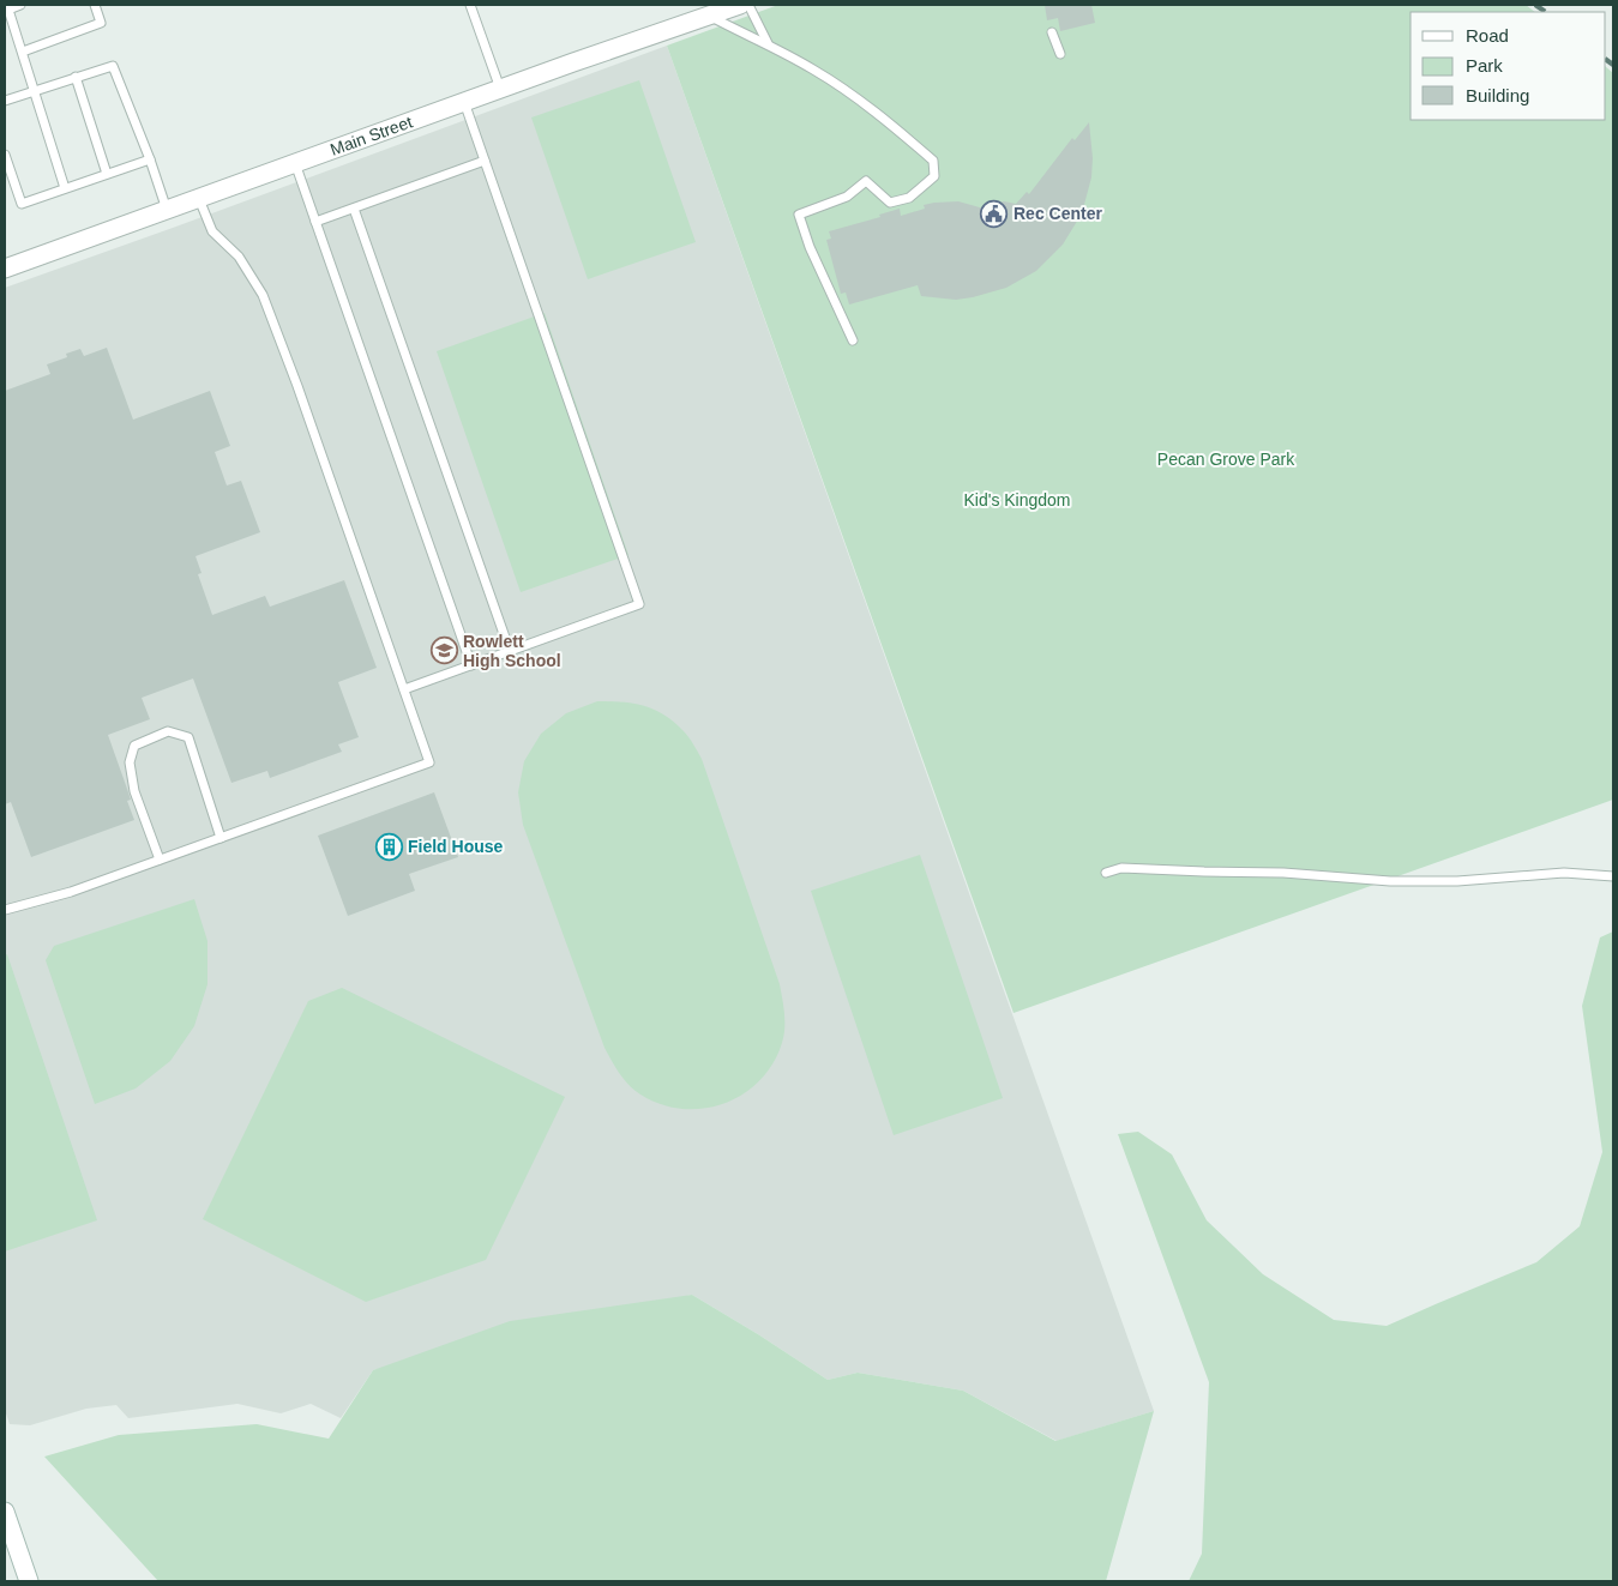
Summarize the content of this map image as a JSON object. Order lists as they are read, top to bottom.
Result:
{
  "streets": {
    "street": ["Main Street"]
  },
  "parks": ["Pecan Grove Park", "Kid's Kingdom"],
  "places": {
    "public building": ["Rec Center"],
    "school or university": ["Rowlett High School"],
    "building": ["Field House"]
  },
  "legend": ["Road", "Park", "Building"]
}
